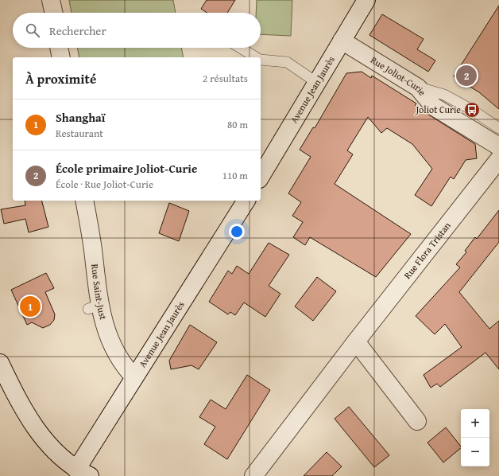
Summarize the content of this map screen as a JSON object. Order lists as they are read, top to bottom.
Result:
{
  "streets": {
    "street": [
      "Rue Joliot-Curie",
      "Avenue Jean Jaurès",
      "Rue Flora Tristan",
      "Rue Saint-Just"
    ]
  },
  "crossings": [
    ["Rue Joliot-Curie", "Avenue Jean Jaurès"],
    ["Avenue Jean Jaurès", "Rue Saint-Just"]
  ],
  "places": {
    "bus stop": ["Joliot Curie"]
  },
  "page": {
    "search": "Rechercher",
    "heading": ["À proximité", "2 résultats"],
    "pins": ["2", "1"],
    "list": [
      {
        "mark": "1",
        "name": "Shanghaï",
        "note": "Restaurant",
        "value": "80 m"
      },
      {
        "mark": "2",
        "name": "École primaire Joliot-Curie",
        "note": "École · Rue Joliot-Curie",
        "value": "110 m"
      }
    ],
    "map_buttons": ["+", "−"]
  }
}
